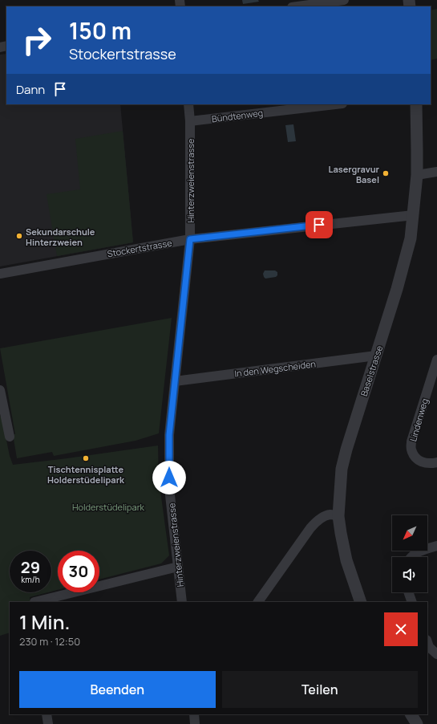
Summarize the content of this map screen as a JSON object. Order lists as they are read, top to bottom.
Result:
{
  "streets": {
    "street": [
      "Bündtenweg",
      "Hinterzweienstrasse",
      "Stockertstrasse",
      "In den Wegscheiden",
      "Baselstrasse",
      "Lindenweg"
    ]
  },
  "crossings": [
    ["Bündtenweg", "Hinterzweienstrasse"],
    ["Hinterzweienstrasse", "Stockertstrasse"],
    ["Hinterzweienstrasse", "In den Wegscheiden"],
    ["Stockertstrasse", "Baselstrasse"],
    ["In den Wegscheiden", "Baselstrasse"]
  ],
  "parks": ["Holderstüdelipark"],
  "places": ["Lasergravur Basel", "Sekundarschule Hinterzweien", "Tischtennisplatte Holderstüdelipark"],
  "north": "bottom left",
  "page": {
    "turn": ["150 m", "Stockertstrasse"],
    "then": "Dann",
    "speed": "29 km/h",
    "limit": "30",
    "heading": ["1 Min.", "230 m · 12:50"],
    "buttons": ["Beenden", "Teilen"]
  }
}
